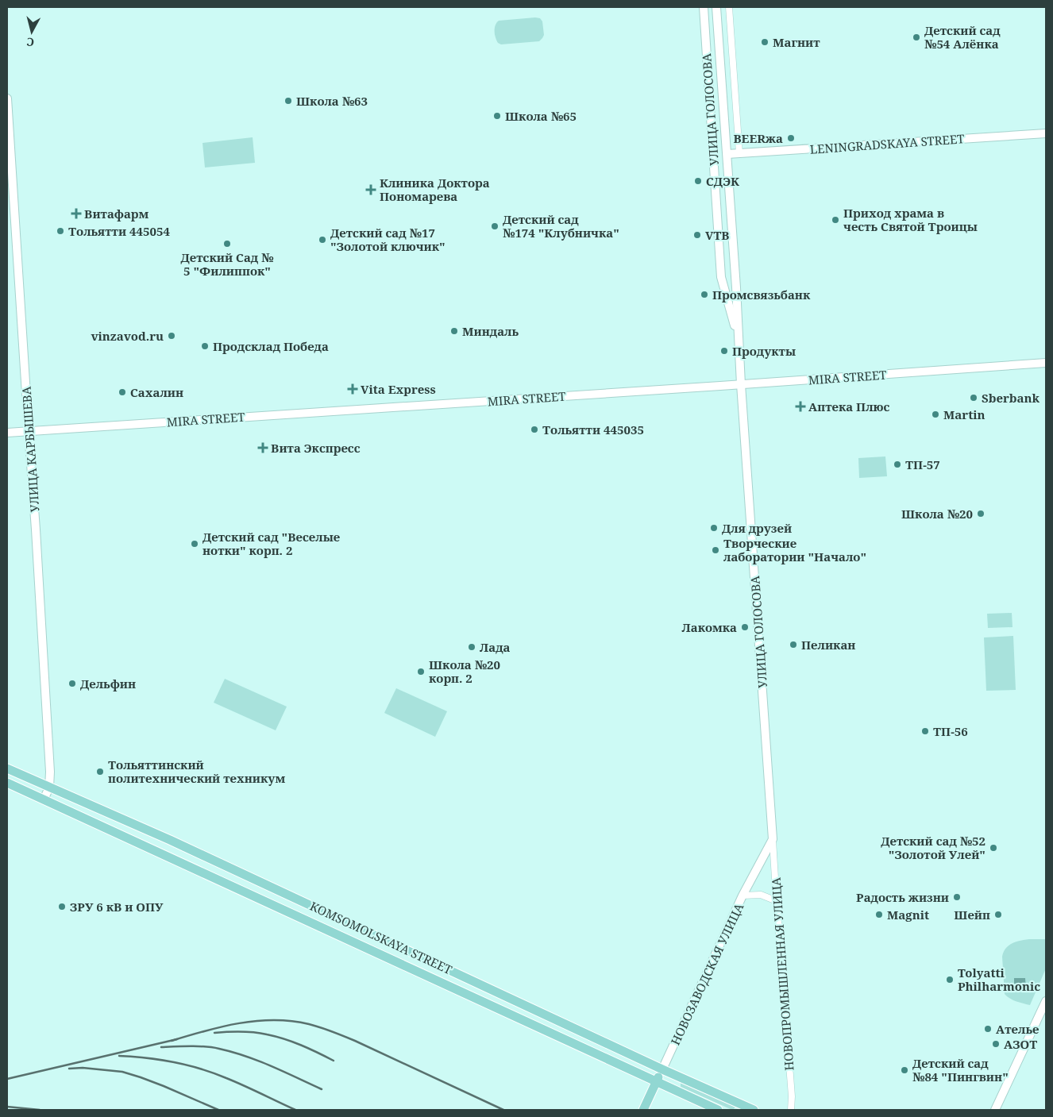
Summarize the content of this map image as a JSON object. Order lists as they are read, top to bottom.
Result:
{
  "streets": {
    "main road": [
      "УЛИЦА ГОЛОСОВА",
      "LENINGRADSKAYA STREET",
      "MIRA STREET",
      "УЛИЦА КАРБЫШЕВА",
      "KOMSOMOLSKAYA STREET",
      "НОВОЗАВОДСКАЯ УЛИЦА"
    ],
    "street": ["НОВОПРОМЫШЛЕННАЯ УЛИЦА"]
  },
  "crossings": [
    ["УЛИЦА ГОЛОСОВА", "LENINGRADSKAYA STREET"],
    ["УЛИЦА ГОЛОСОВА", "MIRA STREET"],
    ["УЛИЦА ГОЛОСОВА", "НОВОЗАВОДСКАЯ УЛИЦА"],
    ["УЛИЦА ГОЛОСОВА", "НОВОПРОМЫШЛЕННАЯ УЛИЦА"],
    ["MIRA STREET", "УЛИЦА КАРБЫШЕВА"],
    ["УЛИЦА КАРБЫШЕВА", "KOMSOMOLSKAYA STREET"],
    ["KOMSOMOLSKAYA STREET", "НОВОЗАВОДСКАЯ УЛИЦА"],
    ["НОВОЗАВОДСКАЯ УЛИЦА", "НОВОПРОМЫШЛЕННАЯ УЛИЦА"]
  ],
  "places": {
    "other": [
      "Детский сад №54 Алёнка",
      "Магнит",
      "Школа №63",
      "Школа №65",
      "BEERжа",
      "СДЭК",
      "Приход храма в честь Святой Троицы",
      "Детский сад №174 \"Клубничка\"",
      "Тольятти 445054",
      "VTB",
      "Детский сад №17 \"Золотой ключик\"",
      "Детский Сад № 5 \"Филиппок\"",
      "Промсвязьбанк",
      "Миндаль",
      "vinzavod.ru",
      "Продсклад Победа",
      "Продукты",
      "Сахалин",
      "Sberbank",
      "Martin",
      "Тольятти 445035",
      "ТП-57",
      "Школа №20",
      "Для друзей",
      "Детский сад \"Веселые нотки\" корп. 2",
      "Творческие лаборатории \"Начало\"",
      "Лакомка",
      "Пеликан",
      "Лада",
      "Школа №20 корп. 2",
      "Дельфин",
      "ТП-56",
      "Тольяттинский политехнический техникум",
      "Детский сад №52 \"Золотой Улей\"",
      "Радость жизни",
      "ЗРУ 6 кВ и ОПУ",
      "Magnit",
      "Шейп",
      "Tolyatti Philharmonic",
      "Ателье",
      "АЗОТ",
      "Детский сад №84 \"Пингвин\""
    ],
    "health": [
      "Клиника Доктора Пономарева",
      "Витафарм",
      "Vita Express",
      "Аптека Плюс",
      "Вита Экспресс"
    ]
  },
  "north": "bottom"
}
